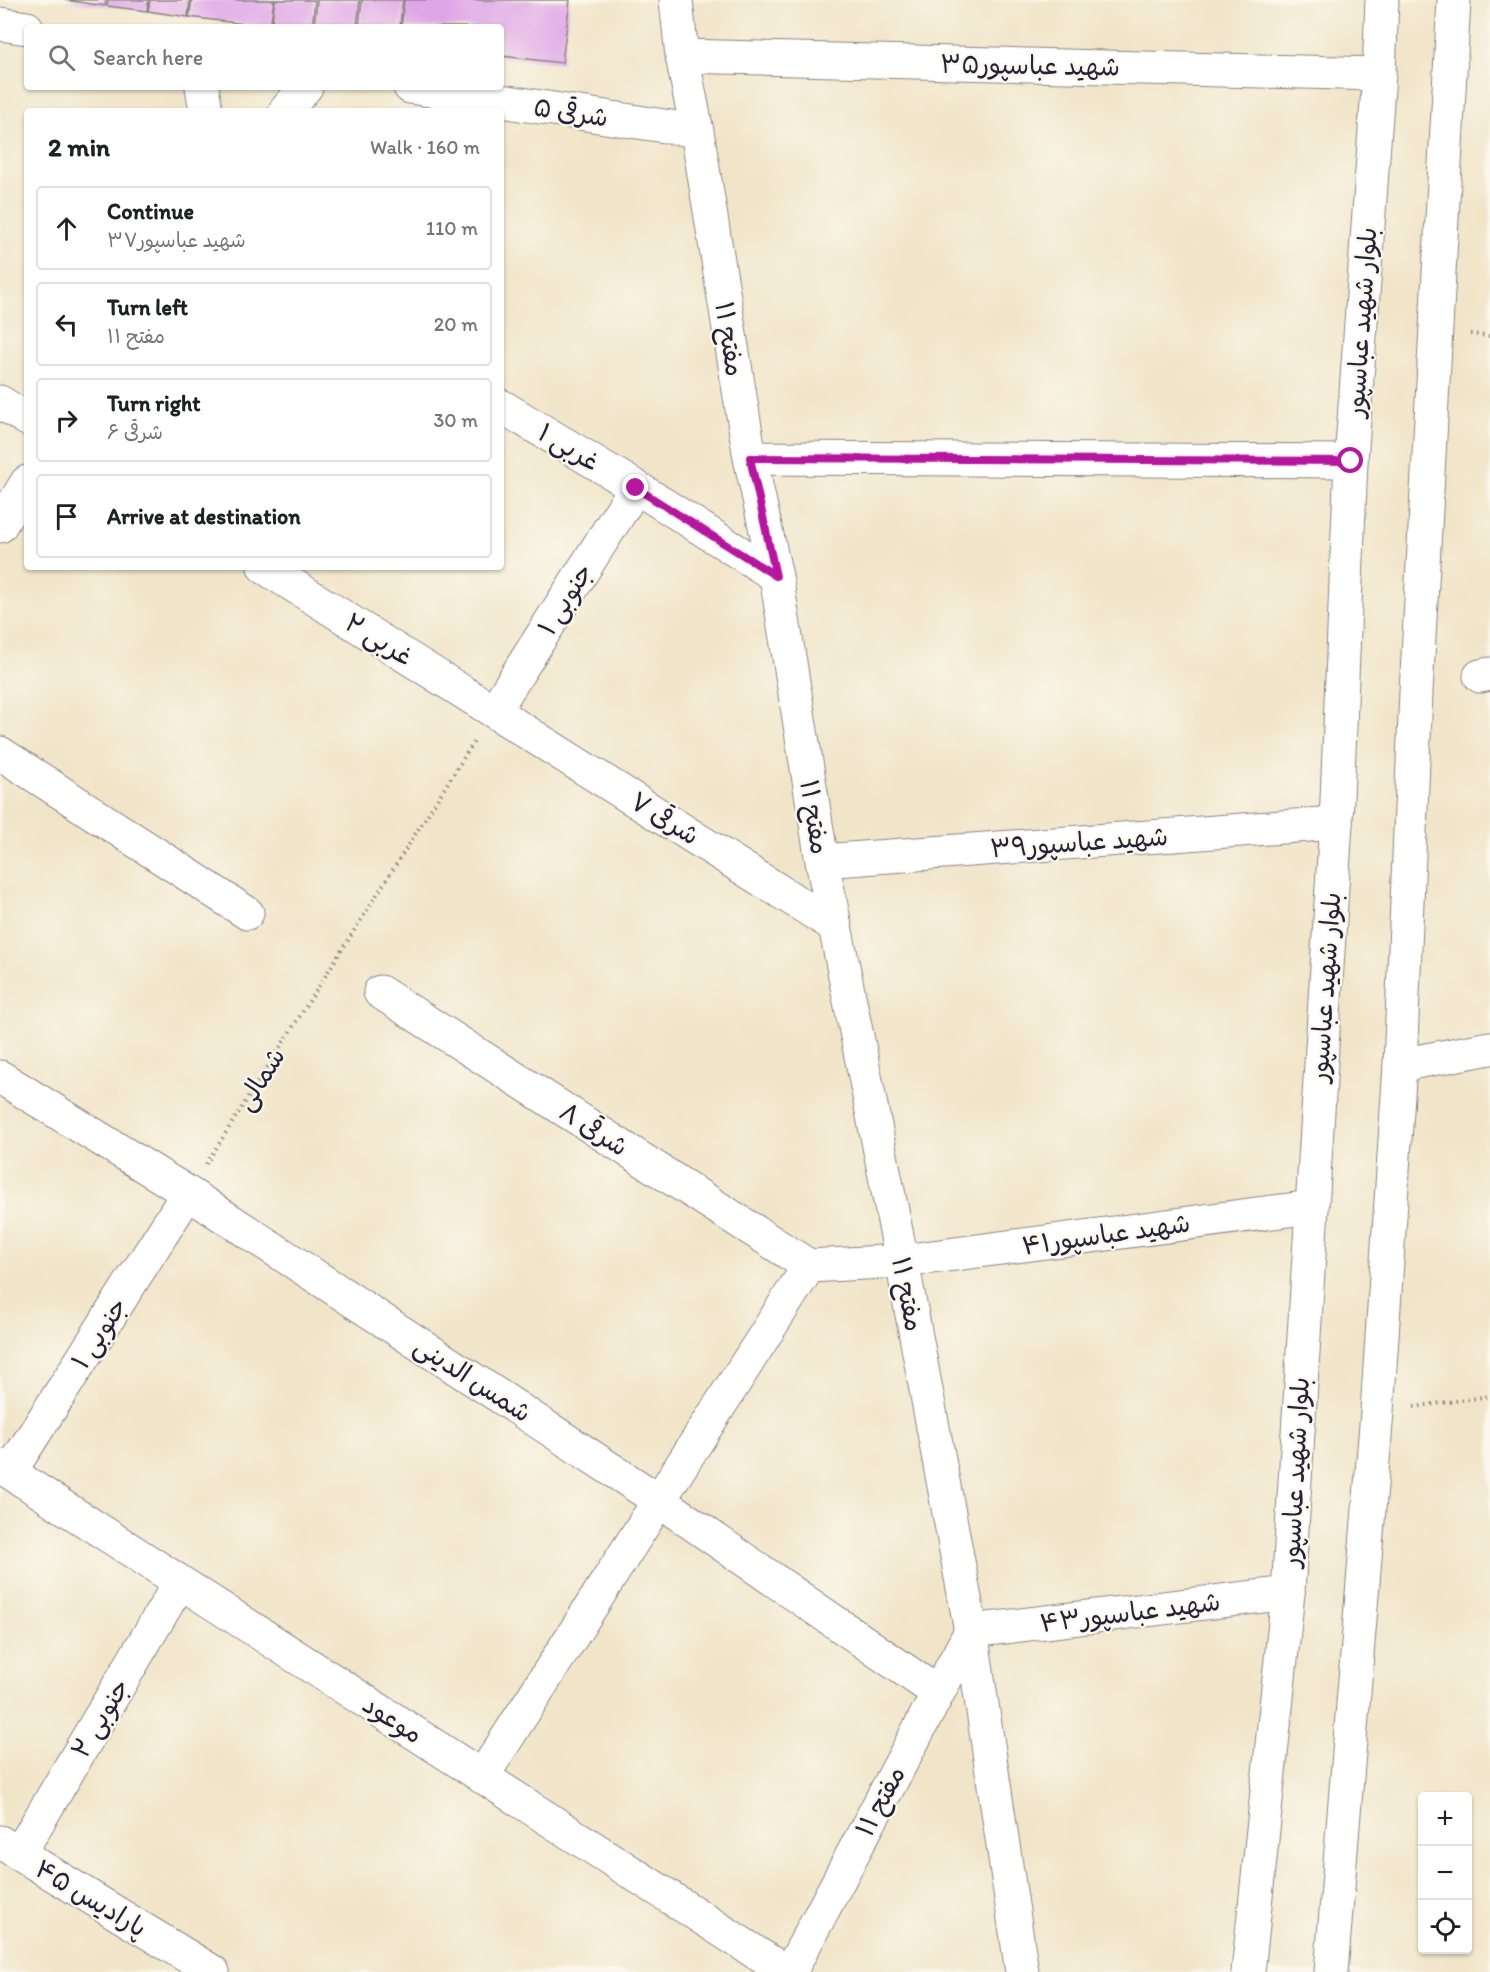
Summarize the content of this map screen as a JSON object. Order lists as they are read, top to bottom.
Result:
{
  "streets": {
    "street": [
      "شهید عباسپور۳۵",
      "شرقی ۵",
      "بلوار شهید عباسپور",
      "مفتح ۱۱",
      "غربی ۱",
      "جنوبی ۱",
      "غربی ۲",
      "شرقی ۷",
      "شهید عباسپور۳۹",
      "شرقی ۸",
      "۴۱شهید عباسپور",
      "۱ جنوبی",
      "شمس الدینی",
      "۴۳شهید عباسپور",
      "جنوبی ۲",
      "موعود",
      "پارادیس ۴۵"
    ],
    "path": ["شمالی"]
  },
  "crossings": [
    ["شهید عباسپور۳۵", "بلوار شهید عباسپور"],
    ["شهید عباسپور۳۵", "مفتح ۱۱"],
    ["شرقی ۵", "مفتح ۱۱"],
    ["بلوار شهید عباسپور", "شهید عباسپور۳۹"],
    ["بلوار شهید عباسپور", "۴۱شهید عباسپور"],
    ["بلوار شهید عباسپور", "۴۳شهید عباسپور"],
    ["مفتح ۱۱", "غربی ۱"],
    ["مفتح ۱۱", "شرقی ۷"],
    ["مفتح ۱۱", "شهید عباسپور۳۹"],
    ["مفتح ۱۱", "۴۱شهید عباسپور"],
    ["مفتح ۱۱", "شمس الدینی"],
    ["مفتح ۱۱", "۴۳شهید عباسپور"],
    ["غربی ۱", "جنوبی ۱"],
    ["جنوبی ۱", "غربی ۲"],
    ["جنوبی ۱", "شرقی ۷"],
    ["جنوبی ۱", "شمالی"],
    ["غربی ۲", "شرقی ۷"],
    ["غربی ۲", "شمالی"],
    ["شرقی ۷", "شمالی"],
    ["شمالی", "۱ جنوبی"],
    ["شمالی", "شمس الدینی"],
    ["شرقی ۸", "۴۱شهید عباسپور"],
    ["۱ جنوبی", "شمس الدینی"],
    ["۱ جنوبی", "موعود"],
    ["جنوبی ۲", "موعود"],
    ["جنوبی ۲", "پارادیس ۴۵"]
  ],
  "page": {
    "search": "Search here",
    "heading": ["2 min", "Walk · 160 m"],
    "list": [
      ["Continue", "شهید عباسپور۳۷", "110 m"],
      ["Turn left", "مفتح ۱۱", "20 m"],
      ["Turn right", "شرقی ۶", "30 m"],
      "Arrive at destination"
    ],
    "map_buttons": ["+", "−"]
  }
}
